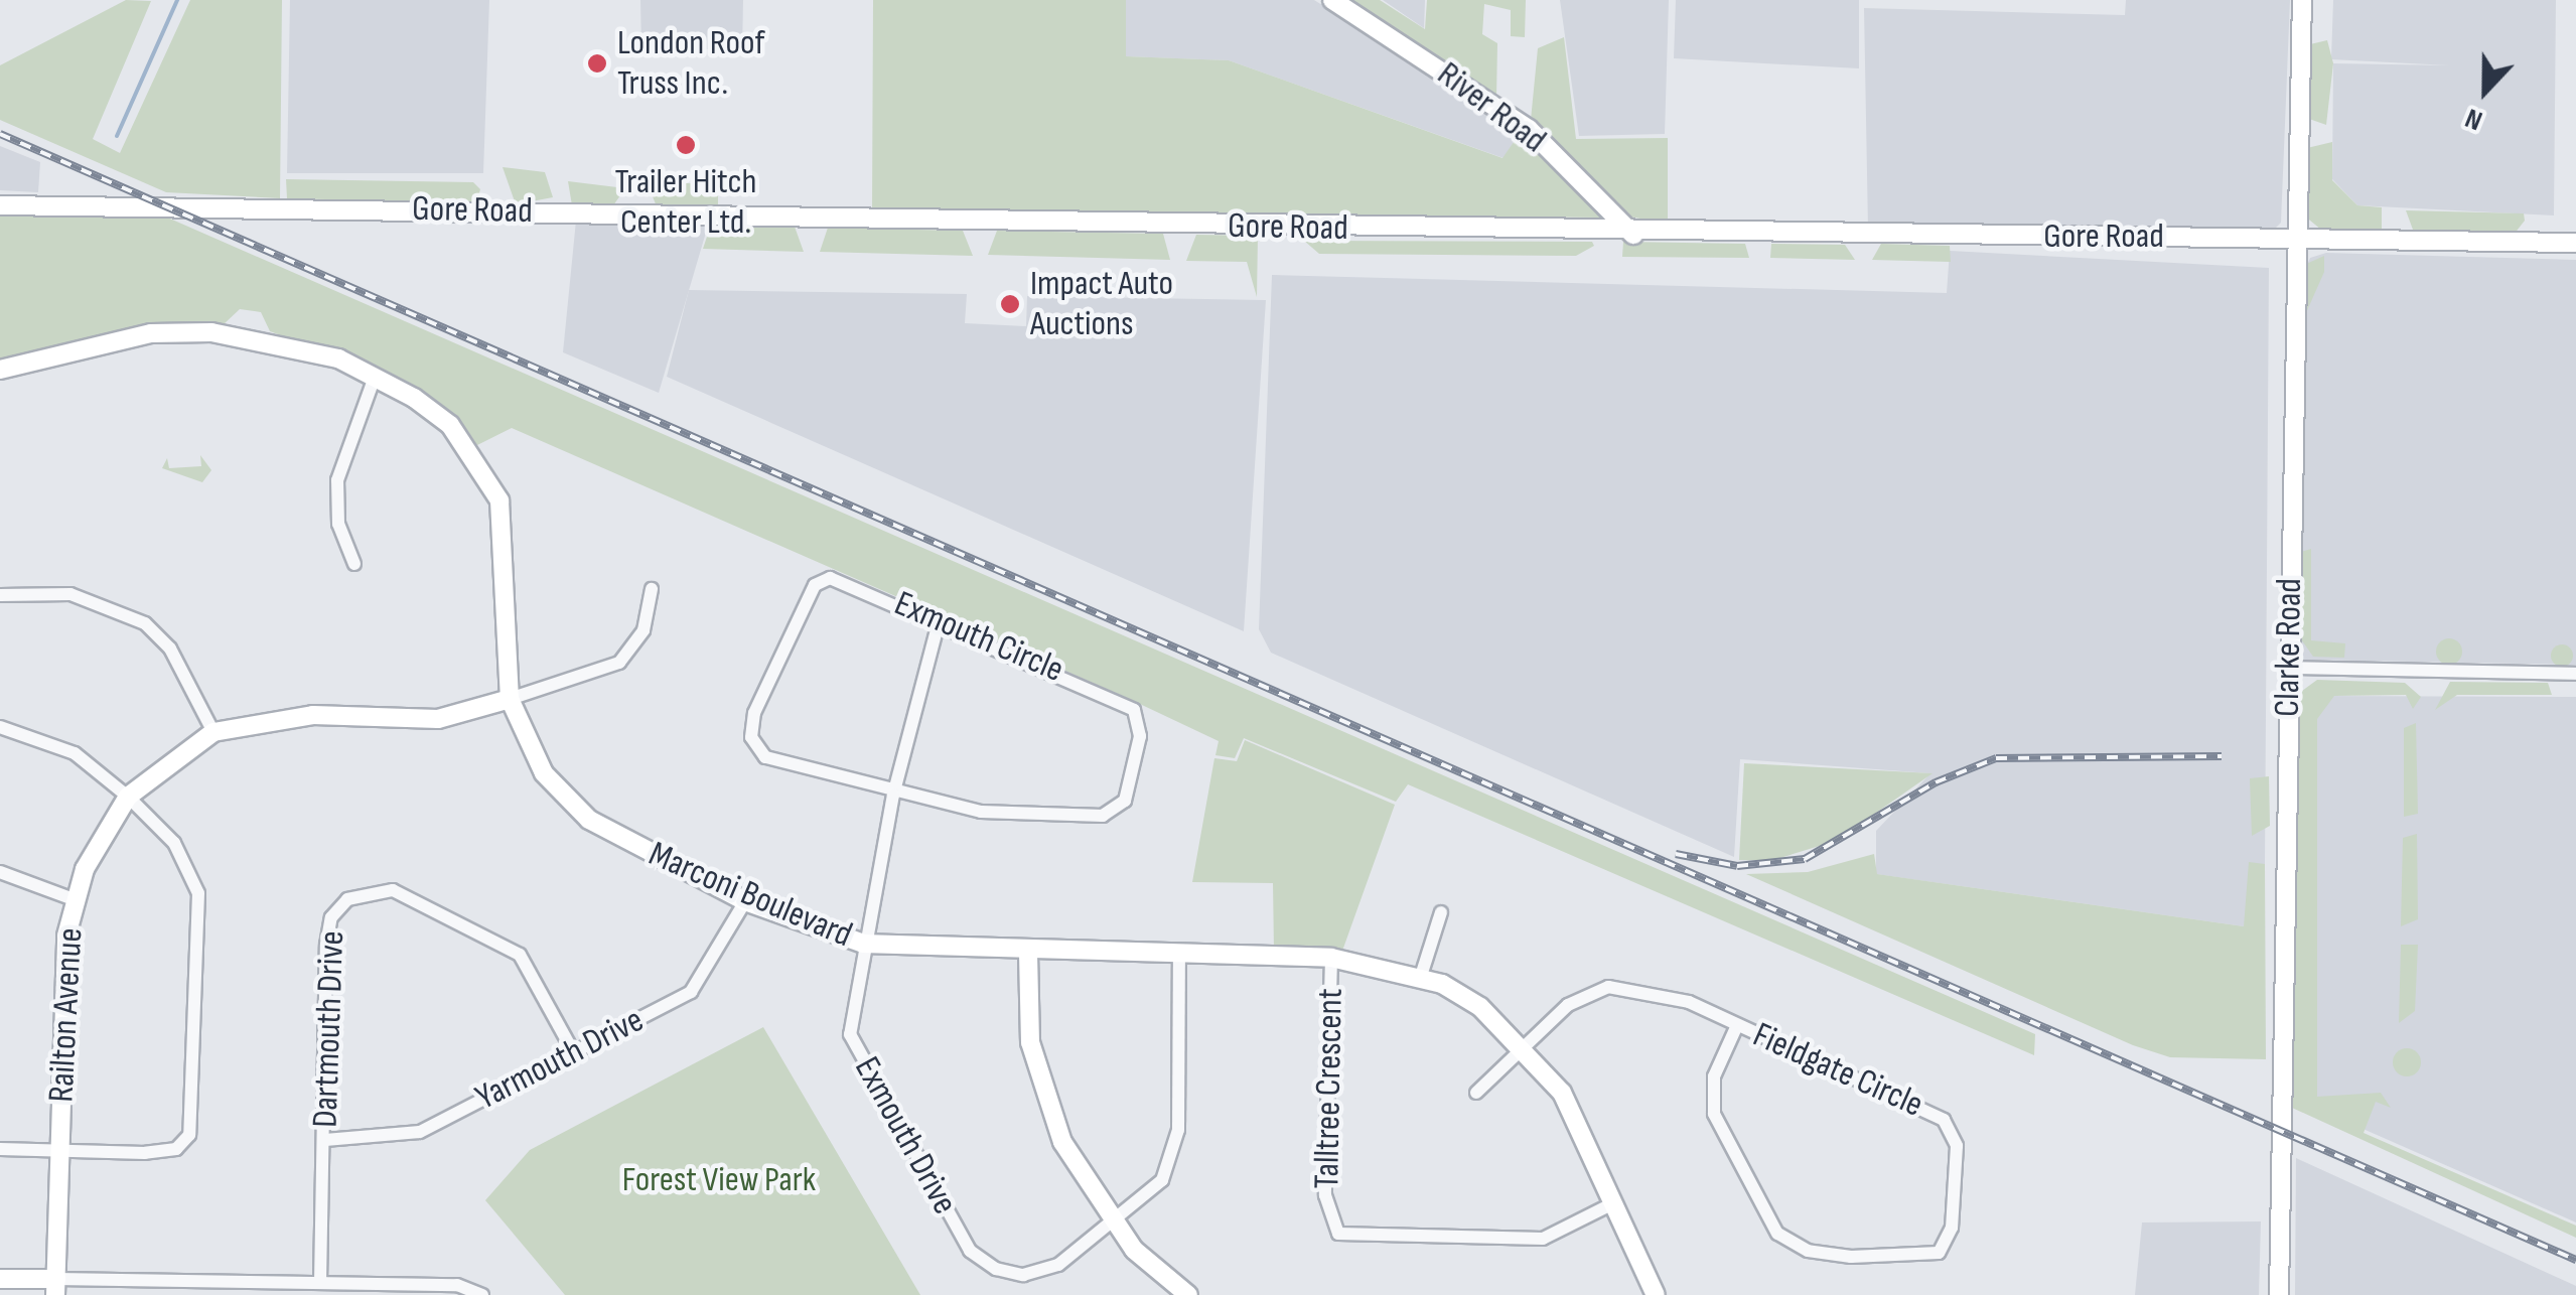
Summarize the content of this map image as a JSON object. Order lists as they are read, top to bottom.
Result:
{
  "streets": {
    "street": [
      "River Road",
      "Gore Road",
      "Exmouth Circle",
      "Clarke Road",
      "Marconi Boulevard",
      "Railton Avenue",
      "Dartmouth Drive",
      "Yarmouth Drive",
      "Fieldgate Circle",
      "Talltree Crescent",
      "Exmouth Drive"
    ]
  },
  "crossings": [
    ["River Road", "Gore Road"],
    ["Gore Road", "Clarke Road"],
    ["Exmouth Circle", "Exmouth Drive"],
    ["Marconi Boulevard", "Railton Avenue"],
    ["Marconi Boulevard", "Yarmouth Drive"],
    ["Marconi Boulevard", "Fieldgate Circle"],
    ["Marconi Boulevard", "Talltree Crescent"],
    ["Marconi Boulevard", "Exmouth Drive"],
    ["Dartmouth Drive", "Yarmouth Drive"]
  ],
  "parks": ["Forest View Park"],
  "places": ["London Roof Truss Inc.", "Trailer Hitch Center Ltd.", "Impact Auto Auctions"],
  "north": "bottom"
}
